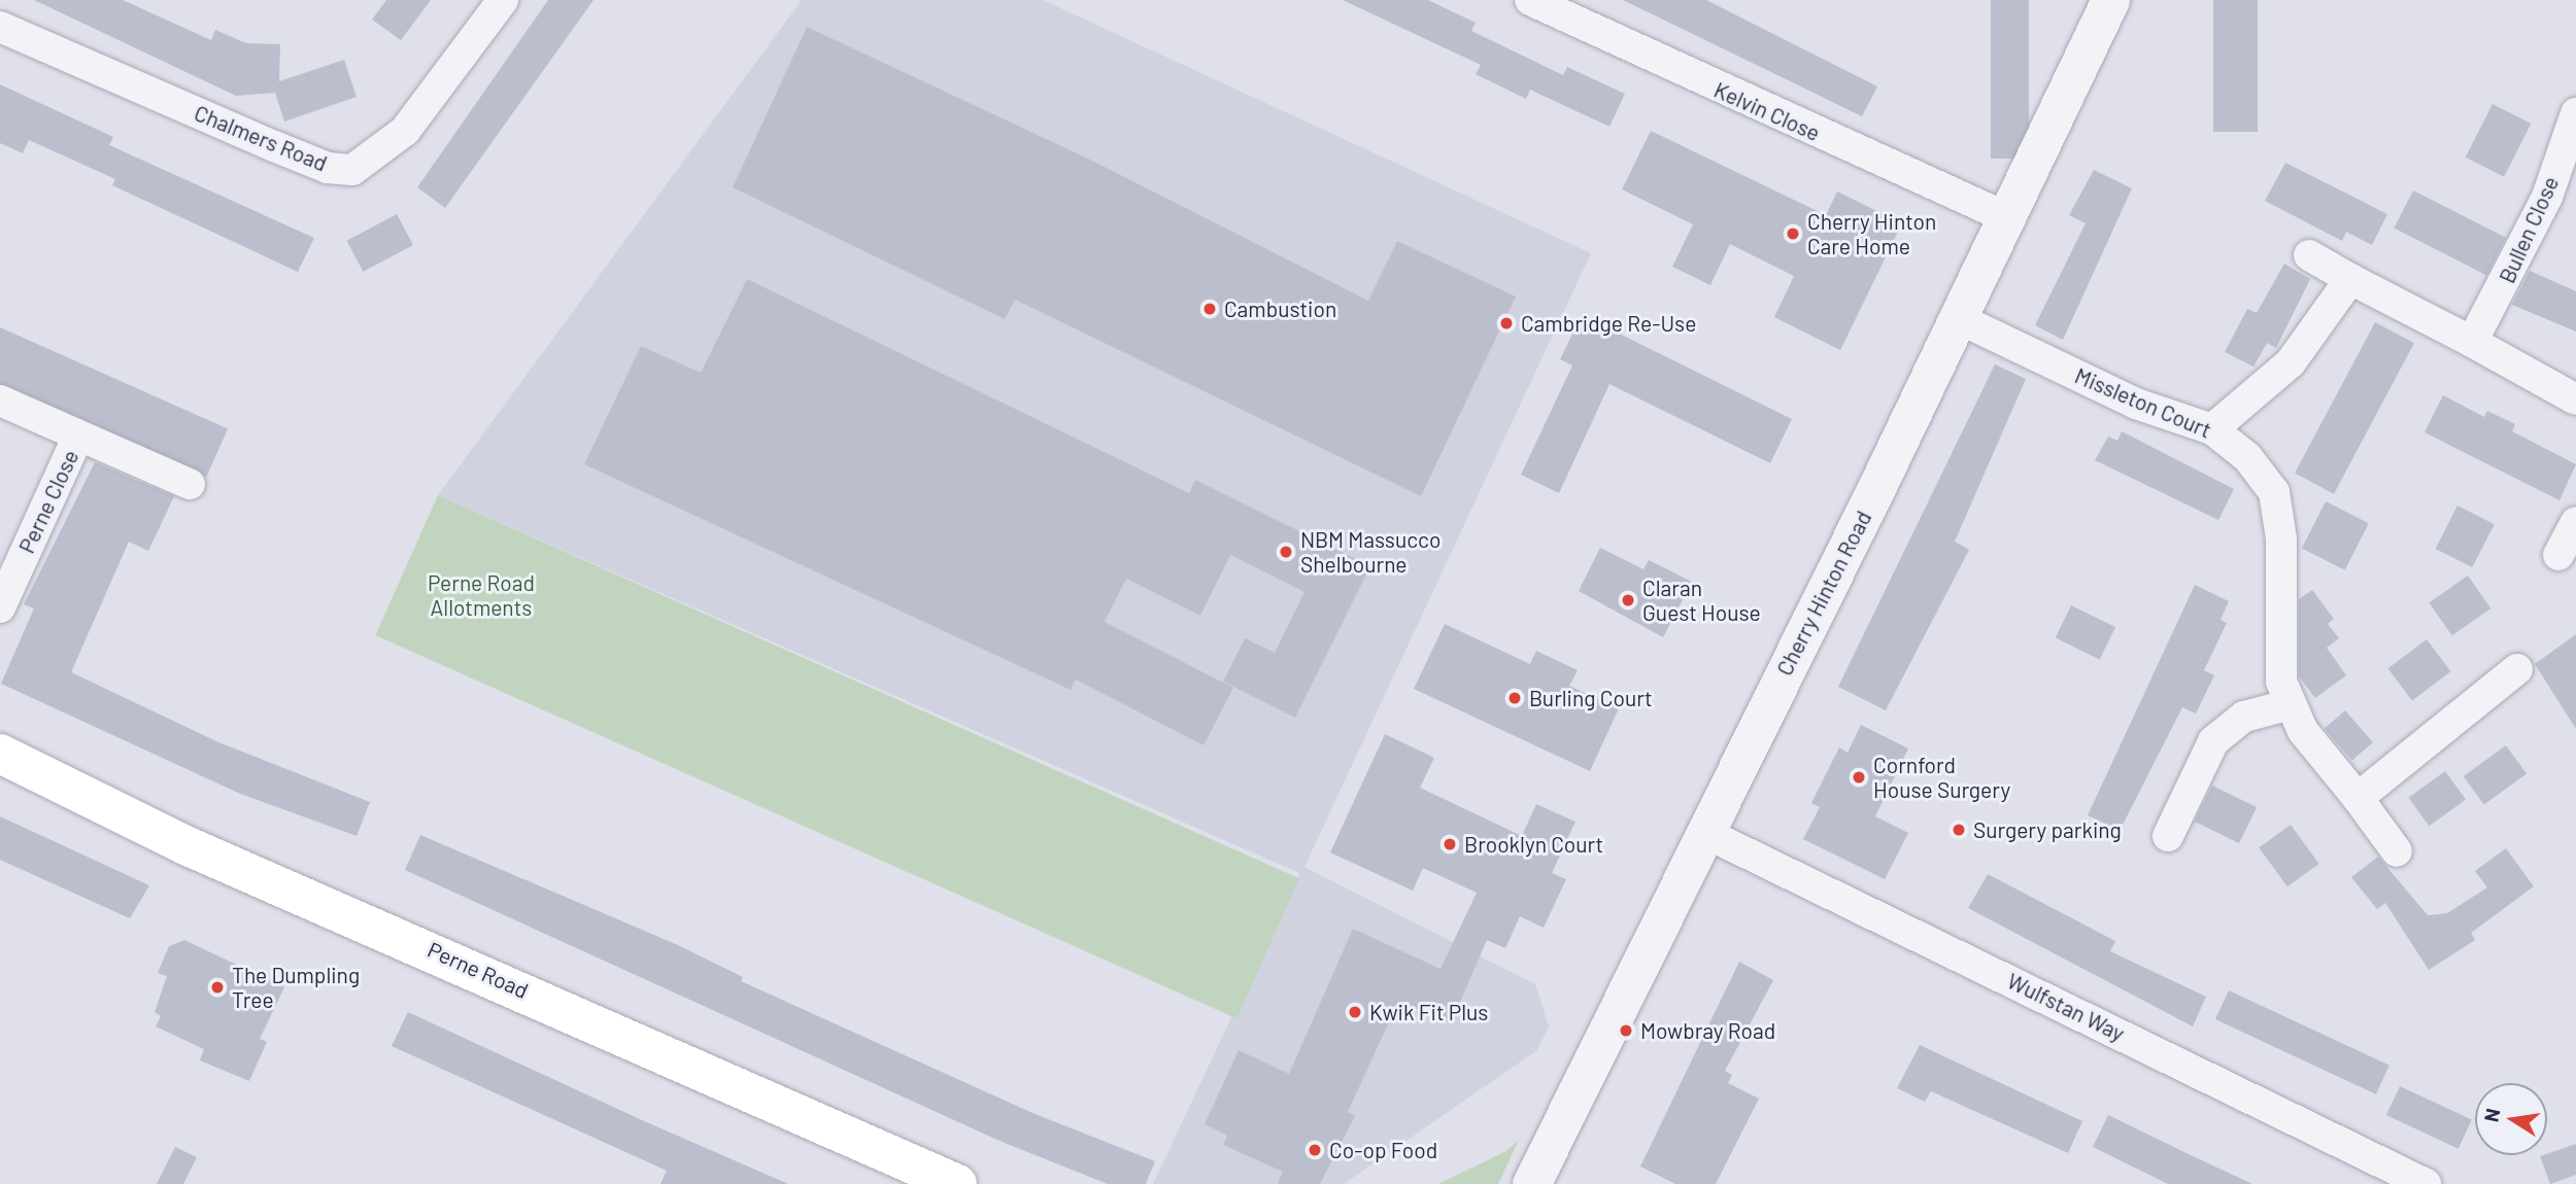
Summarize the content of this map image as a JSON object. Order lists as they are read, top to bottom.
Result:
{
  "streets": {
    "main road": ["Perne Road"],
    "street": [
      "Kelvin Close",
      "Chalmers Road",
      "Bullen Close",
      "Missleton Court",
      "Perne Close",
      "Cherry Hinton Road",
      "Wulfstan Way"
    ]
  },
  "crossings": [
    ["Kelvin Close", "Cherry Hinton Road"],
    ["Missleton Court", "Cherry Hinton Road"],
    ["Cherry Hinton Road", "Wulfstan Way"]
  ],
  "parks": ["Perne Road Allotments"],
  "places": [
    "Cherry Hinton Care Home",
    "Cambustion",
    "Cambridge Re-Use",
    "NBM Massucco Shelbourne",
    "Claran Guest House",
    "Burling Court",
    "Cornford House Surgery",
    "Surgery parking",
    "Brooklyn Court",
    "The Dumpling Tree",
    "Kwik Fit Plus",
    "Mowbray Road",
    "Co-op Food"
  ],
  "north": "left"
}
